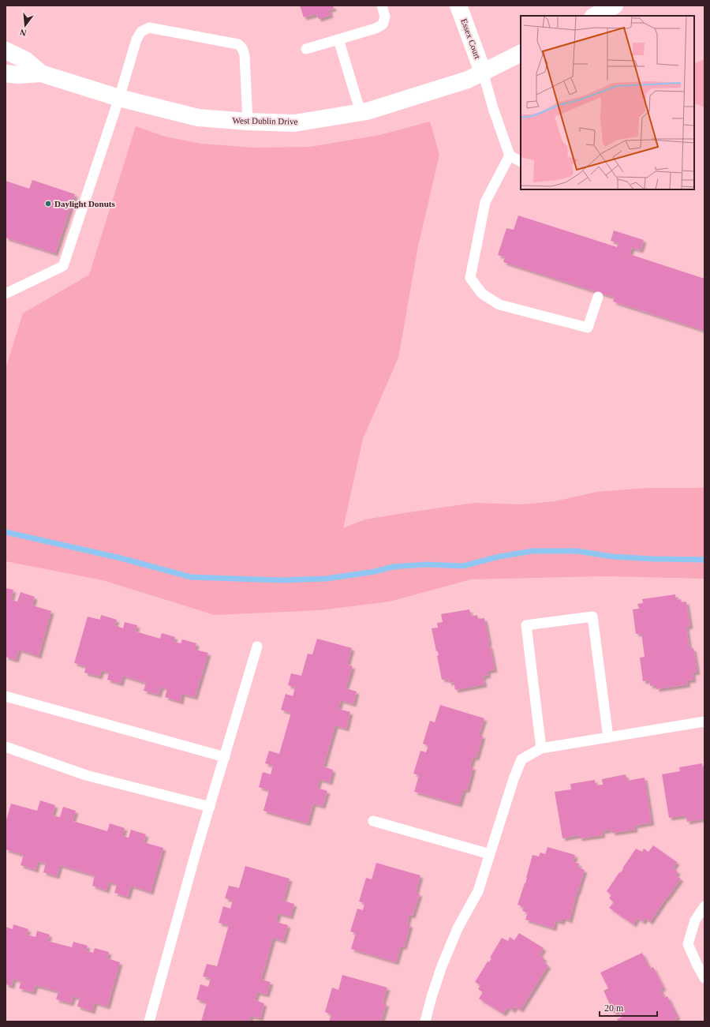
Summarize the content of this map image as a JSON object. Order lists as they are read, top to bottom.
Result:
{
  "streets": {
    "street": ["Essex Court", "West Dublin Drive"]
  },
  "crossings": [
    ["Essex Court", "West Dublin Drive"]
  ],
  "places": ["Daylight Donuts"],
  "scale_bar": "20 m",
  "north": "bottom"
}
